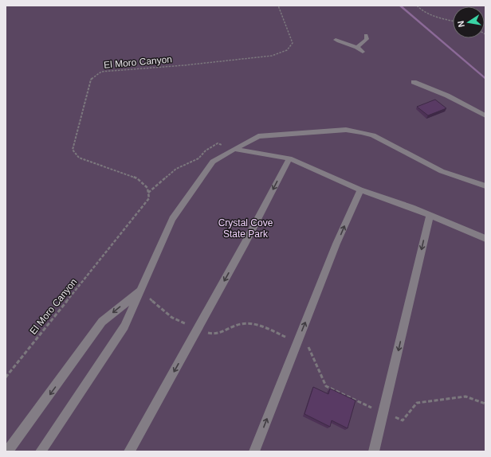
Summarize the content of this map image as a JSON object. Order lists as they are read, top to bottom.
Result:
{
  "streets": {
    "path": ["El Moro Canyon"]
  },
  "parks": ["Crystal Cove State Park"],
  "north": "left"
}
